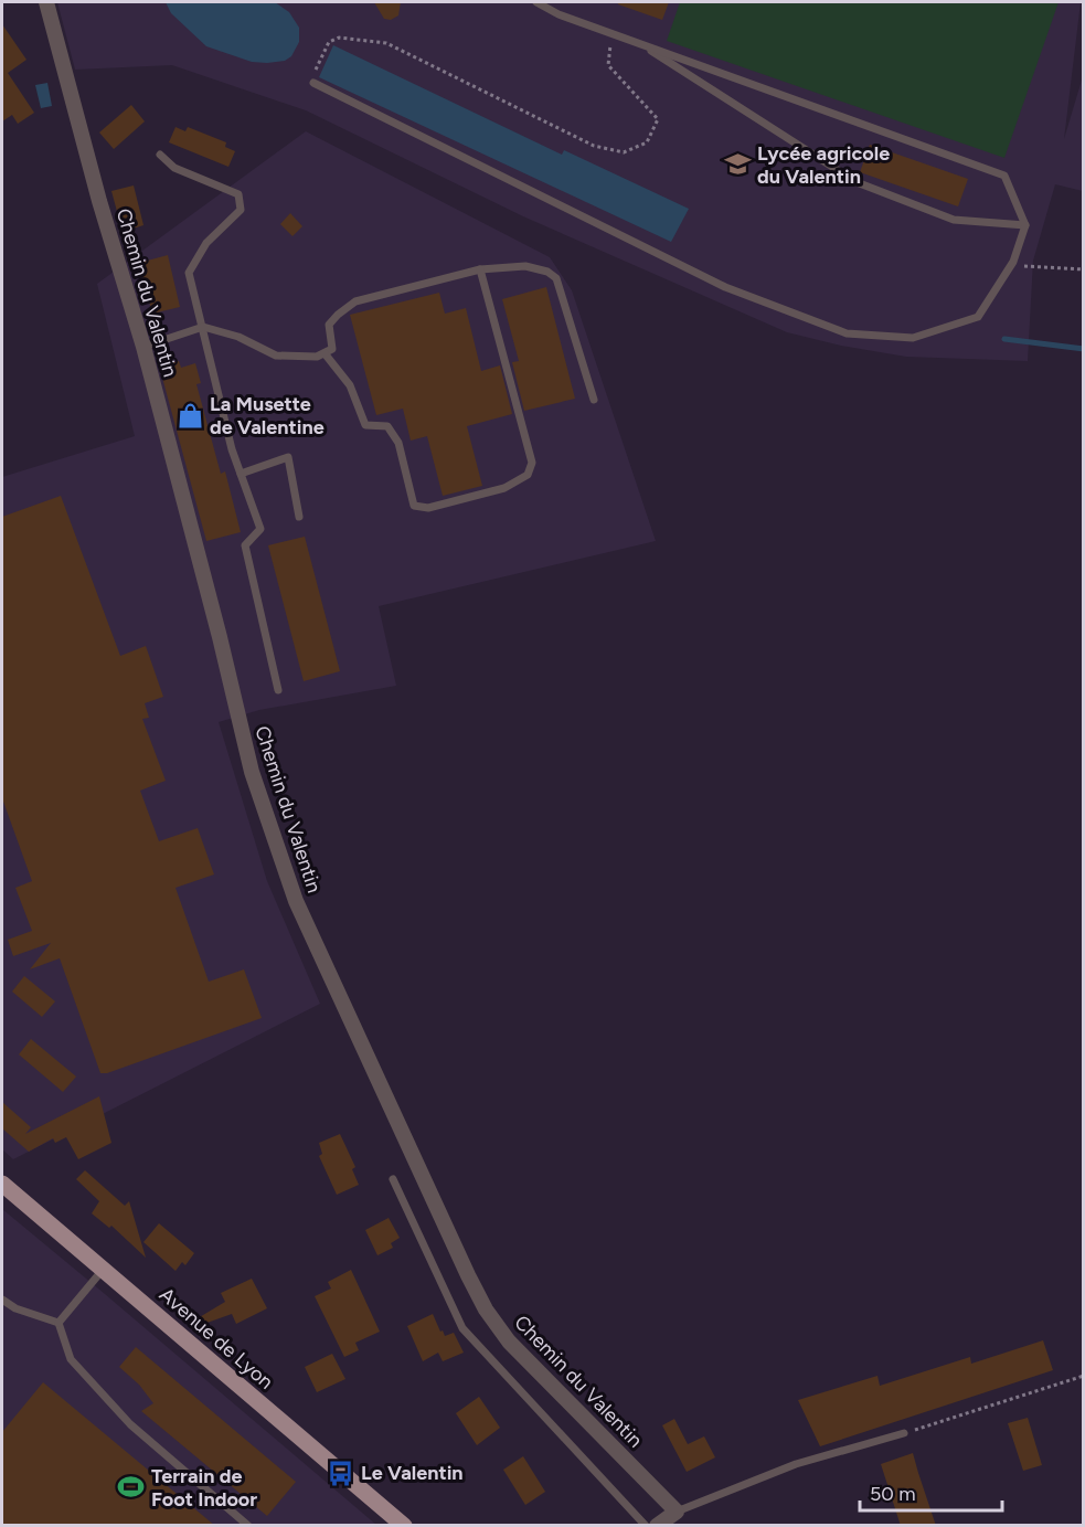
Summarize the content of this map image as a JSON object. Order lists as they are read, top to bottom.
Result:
{
  "streets": {
    "main road": ["Avenue de Lyon"],
    "street": ["Chemin du Valentin"]
  },
  "places": {
    "school or university": ["Lycée agricole du Valentin"],
    "shop": ["La Musette de Valentine"],
    "bus stop": ["Le Valentin"],
    "sports": ["Terrain de Foot Indoor"]
  },
  "scale_bar": "50 m"
}
